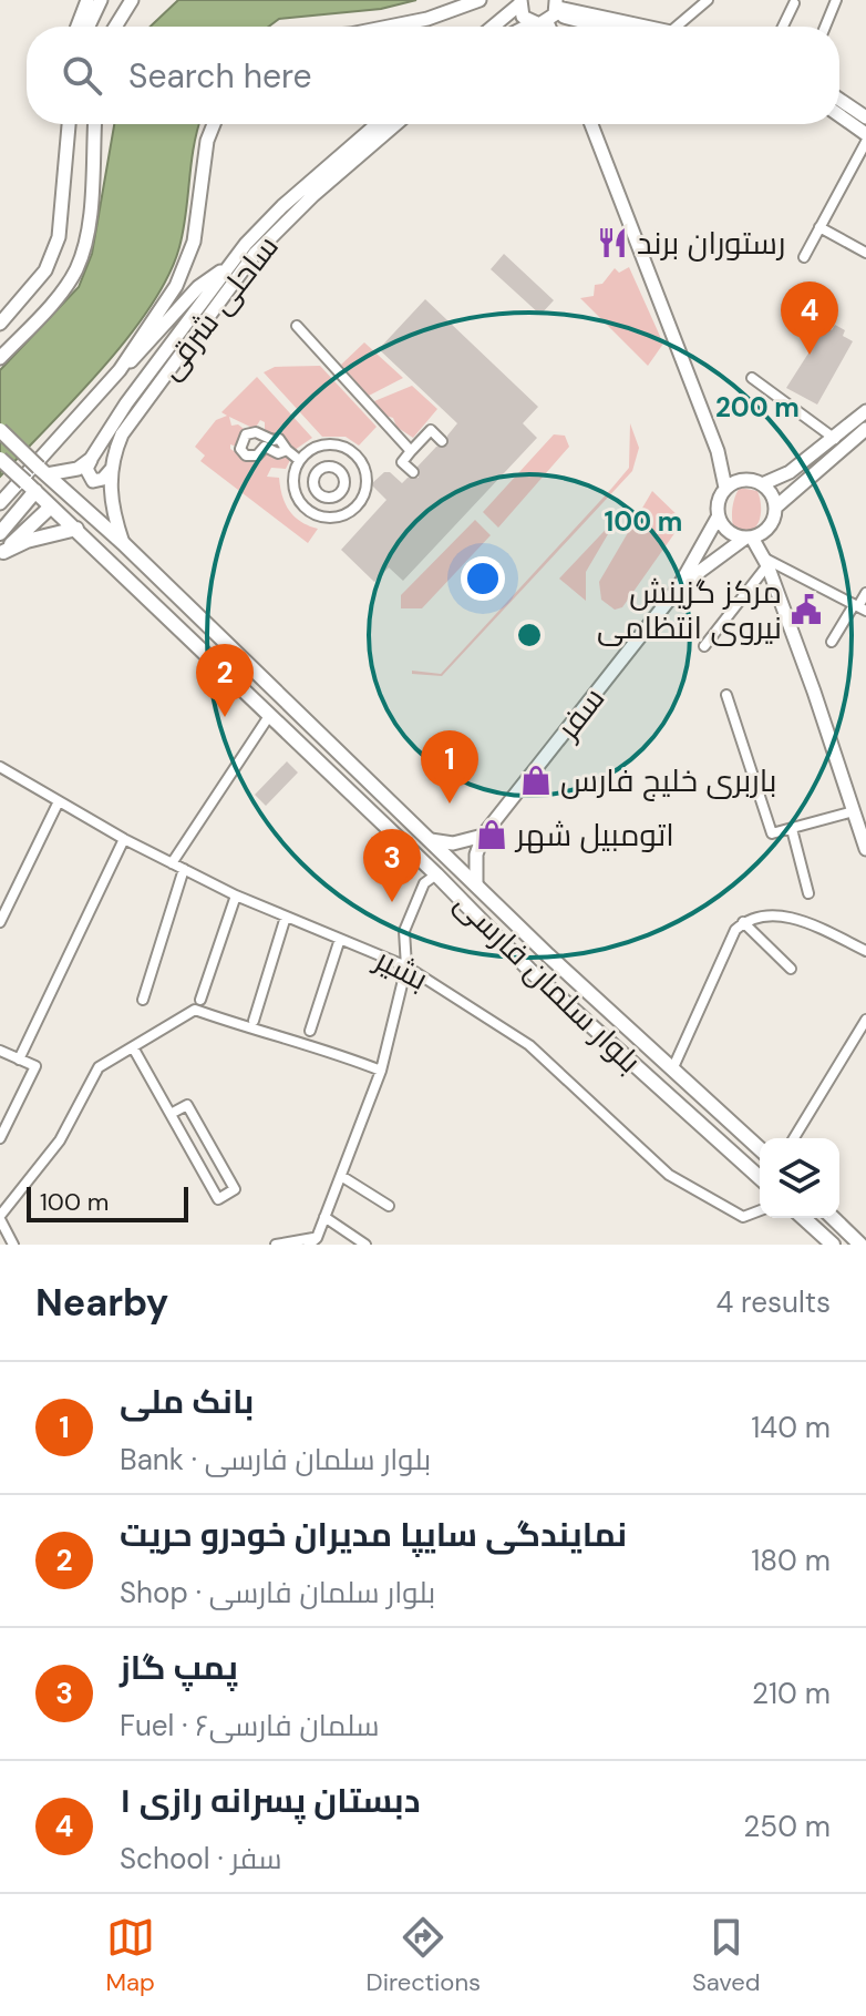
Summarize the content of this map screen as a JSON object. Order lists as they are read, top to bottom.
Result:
{
  "streets": {
    "main road": ["ساحلی شرقی", "سفر", "بلوار سلمان فارسی"],
    "street": ["بشیر"]
  },
  "crossings": [
    ["ساحلی شرقی", "بلوار سلمان فارسی"],
    ["سفر", "بلوار سلمان فارسی"]
  ],
  "places": {
    "restaurant": ["رستوران برند"],
    "public building": ["مرکز گزینش نیروی انتظامی"],
    "shop": ["باربری خلیج فارس", "اتومبیل شهر"]
  },
  "scale_bar": "100 m",
  "page": {
    "search": "Search here",
    "pins": [
      "4",
      "2",
      "1",
      "3"
    ],
    "scale": "100 m",
    "heading": ["Nearby", "4 results"],
    "list": [
      {
        "mark": "1",
        "name": "بانک ملی",
        "note": "Bank · بلوار سلمان فارسی",
        "value": "140 m"
      },
      {
        "mark": "2",
        "name": "نمایندگی سایپا مدیران خودرو حریت",
        "note": "Shop · بلوار سلمان فارسی",
        "value": "180 m"
      },
      {
        "mark": "3",
        "name": "پمپ گاز",
        "note": "Fuel · سلمان فارسی۶",
        "value": "210 m"
      },
      {
        "mark": "4",
        "name": "دبستان پسرانه رازی ۱",
        "note": "School · سفر",
        "value": "250 m"
      }
    ],
    "nav": ["Map", "Directions", "Saved"]
  },
  "rings": ["200 m", "100 m"]
}
